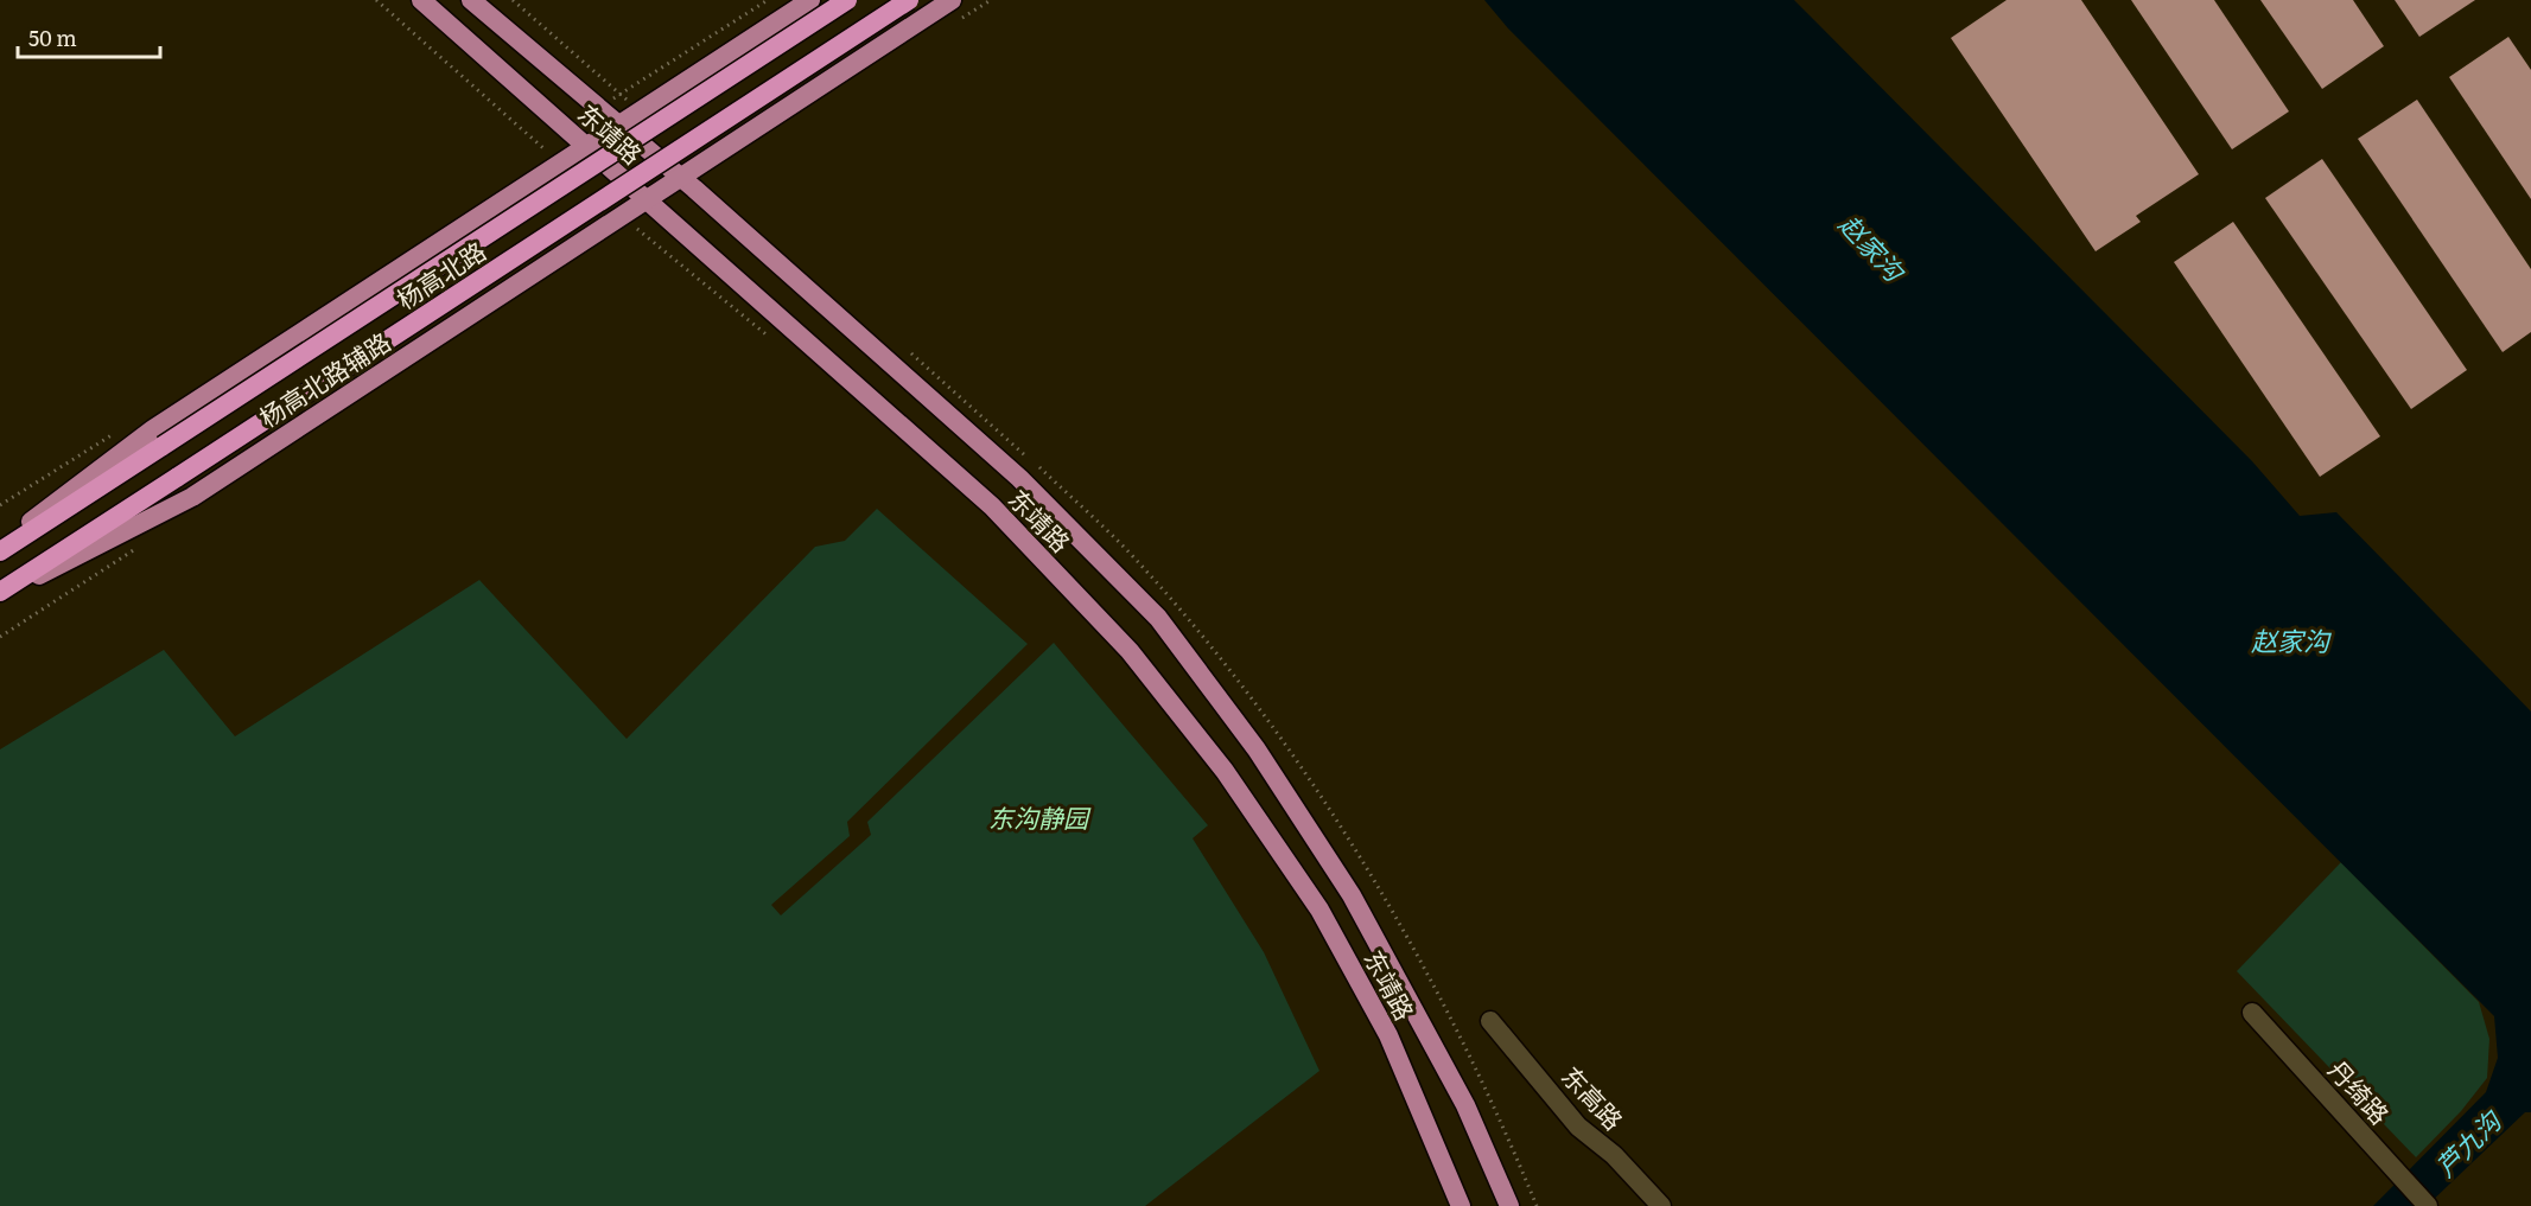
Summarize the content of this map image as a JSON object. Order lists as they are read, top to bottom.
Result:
{
  "streets": {
    "highway": ["杨高北路"],
    "main road": ["东靖路", "杨高北路辅路"],
    "street": ["丹绮路", "东高路"]
  },
  "crossings": [
    ["东靖路", "杨高北路辅路"],
    ["杨高北路", "杨高北路辅路"]
  ],
  "water": ["赵家沟", "芦九沟"],
  "parks": ["东沟静园"],
  "scale_bar": "50 m"
}
